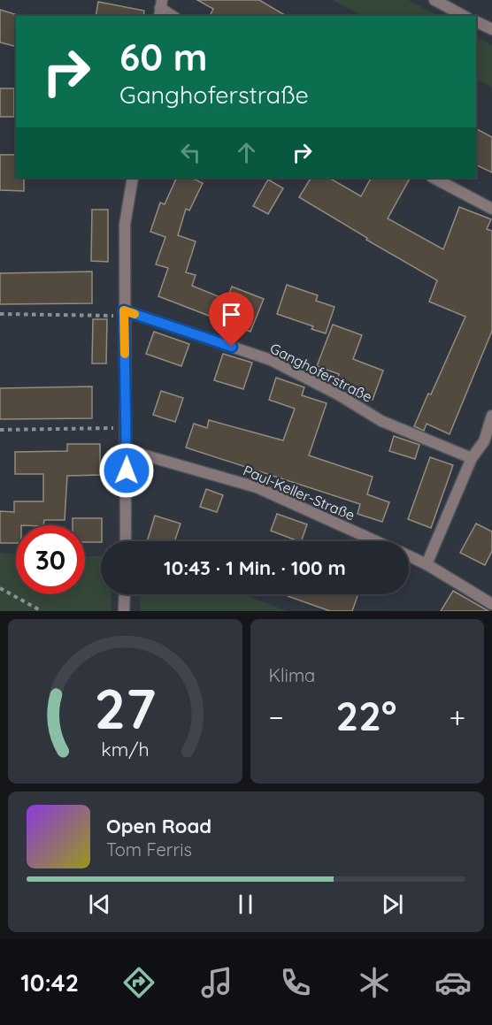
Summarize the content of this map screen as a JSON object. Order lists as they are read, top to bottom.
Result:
{
  "streets": {
    "street": ["Ganghoferstraße", "Paul-Keller-Straße"]
  },
  "page": {
    "turn": ["60 m", "Ganghoferstraße"],
    "limit": "30",
    "trip": "10:43 · 1 Min. · 100 m",
    "tile": "Klima",
    "heat": ["−", "22°", "+"],
    "song": ["Open Road", "Tom Ferris"],
    "tabs": "10:42",
    "gauge": ["27", "km/h"]
  }
}
